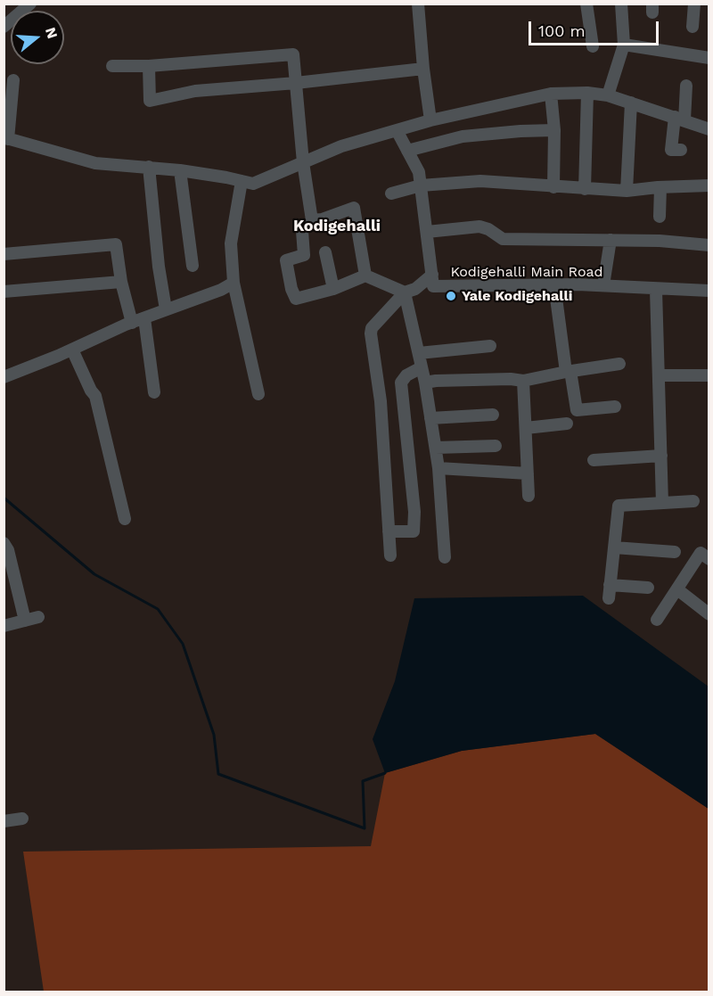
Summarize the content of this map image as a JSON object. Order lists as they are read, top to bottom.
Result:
{
  "streets": {
    "street": ["Kodigehalli Main Road"]
  },
  "districts": ["Kodigehalli"],
  "places": ["Yale Kodigehalli"],
  "scale_bar": "100 m",
  "north": "right"
}
